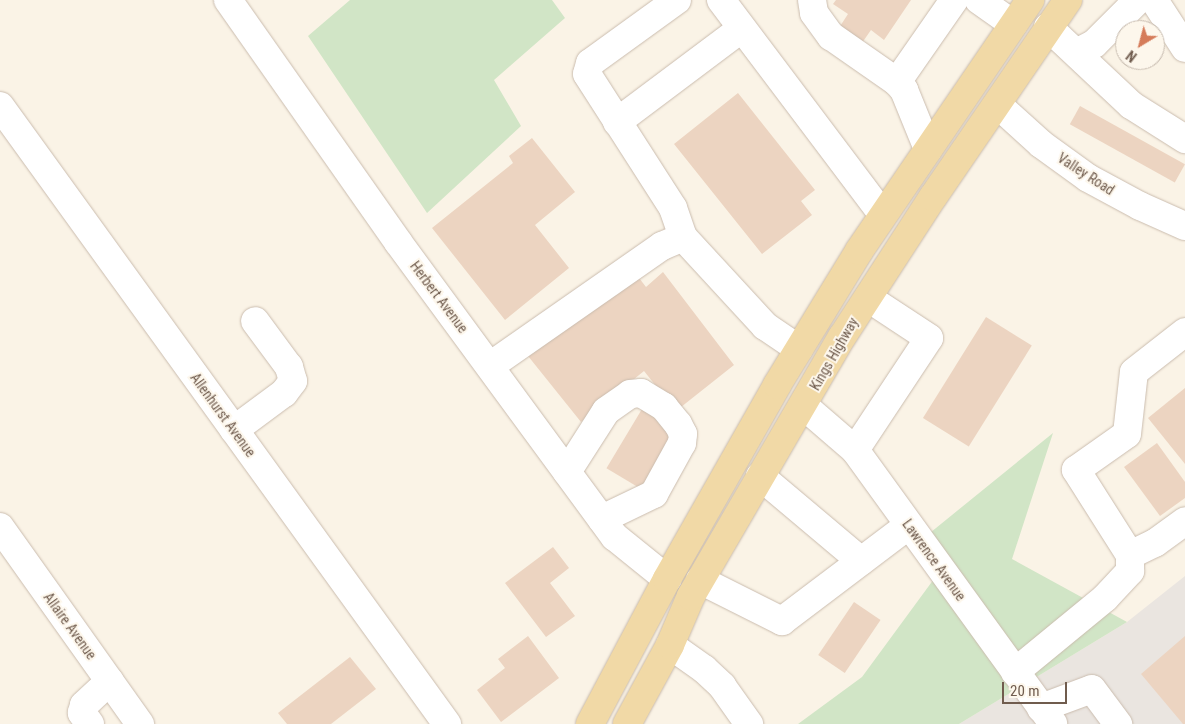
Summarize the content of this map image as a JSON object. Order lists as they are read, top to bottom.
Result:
{
  "streets": {
    "main road": ["Kings Highway"],
    "street": [
      "Valley Road",
      "Herbert Avenue",
      "Allenhurst Avenue",
      "Lawrence Avenue",
      "Allaire Avenue"
    ]
  },
  "crossings": [
    ["Valley Road", "Kings Highway"],
    ["Kings Highway", "Lawrence Avenue"]
  ],
  "scale_bar": "20 m",
  "north": "bottom left"
}
